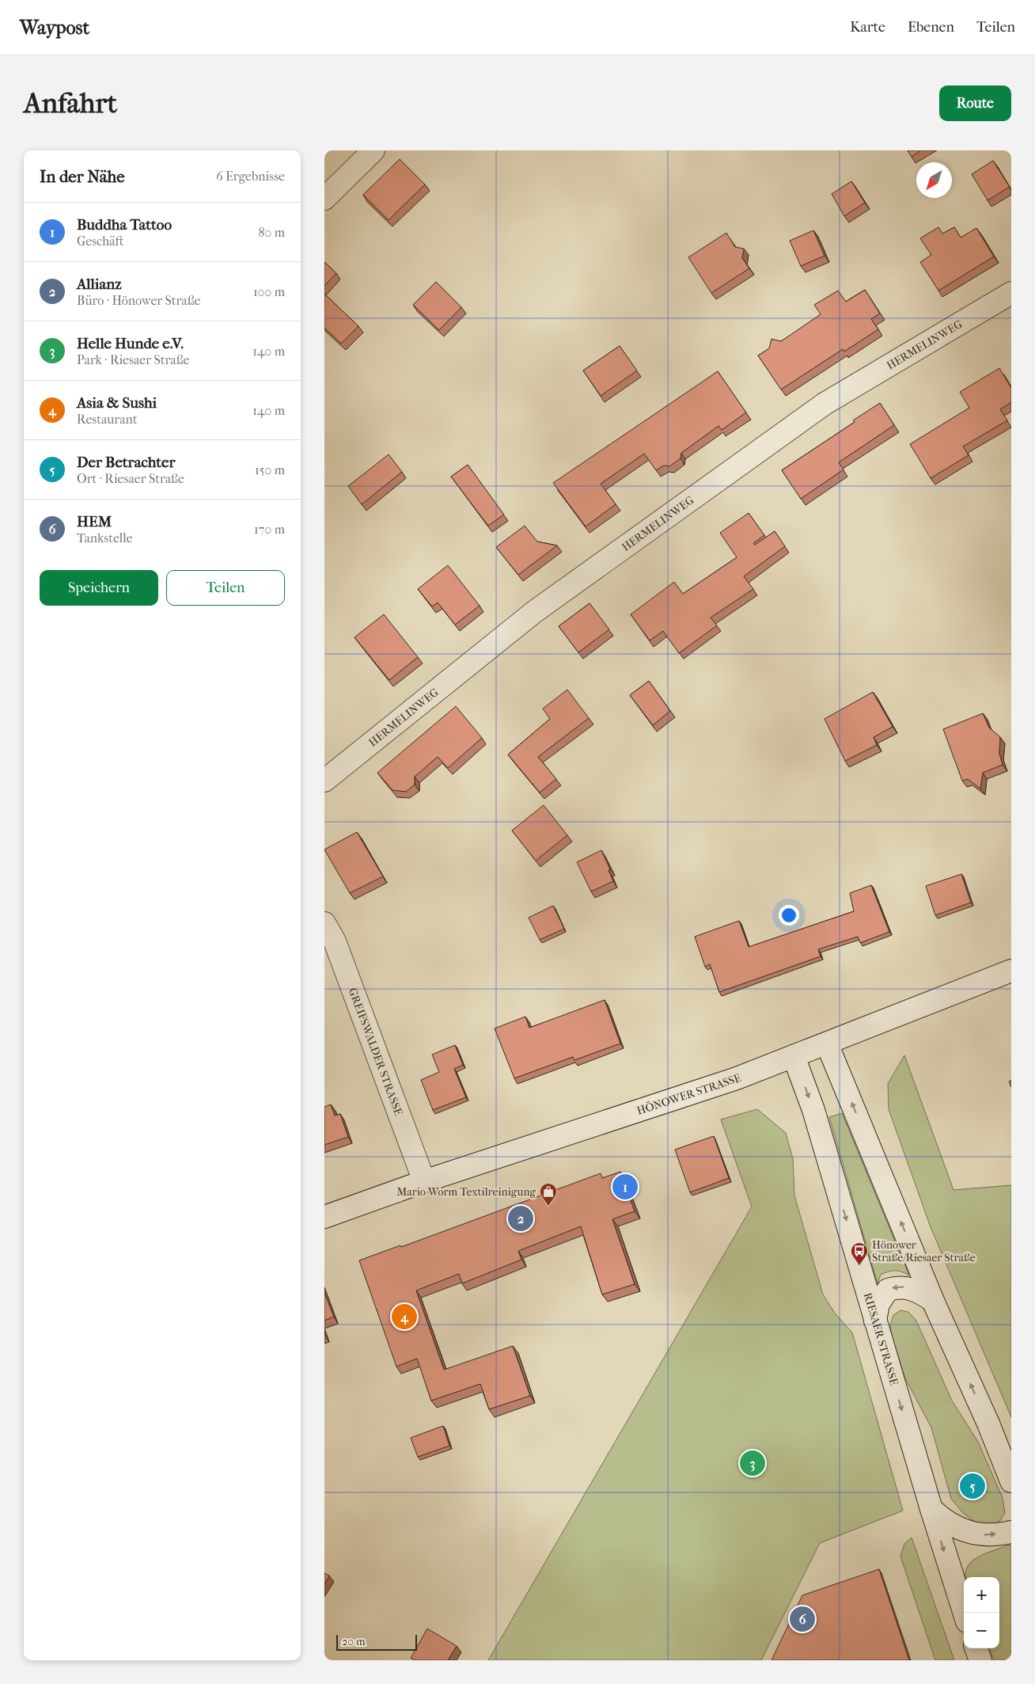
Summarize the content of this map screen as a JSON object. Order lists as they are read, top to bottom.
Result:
{
  "streets": {
    "main road": [
      "HERMELINWEG",
      "GREIFSWALDER STRASSE",
      "HÖNOWER STRASSE",
      "RIESAER STRASSE"
    ]
  },
  "crossings": [
    ["GREIFSWALDER STRASSE", "HÖNOWER STRASSE"],
    ["HÖNOWER STRASSE", "RIESAER STRASSE"]
  ],
  "places": {
    "shop": ["Mario Worm Textilreinigung"],
    "bus stop": ["Hönower Straße/Riesaer Straße"]
  },
  "scale_bar": "20 m",
  "north": "bottom left",
  "page": {
    "header": "Waypost",
    "nav": ["Karte", "Ebenen", "Teilen"],
    "buttons": [
      "Route",
      ["Speichern", "Teilen"]
    ],
    "title": "Anfahrt",
    "heading": ["In der Nähe", "6 Ergebnisse"],
    "list": [
      {
        "mark": "1",
        "name": "Buddha Tattoo",
        "note": "Geschäft",
        "value": "80 m"
      },
      {
        "mark": "2",
        "name": "Allianz",
        "note": "Büro · Hönower Straße",
        "value": "100 m"
      },
      {
        "mark": "3",
        "name": "Helle Hunde e.V.",
        "note": "Park · Riesaer Straße",
        "value": "140 m"
      },
      {
        "mark": "4",
        "name": "Asia & Sushi",
        "note": "Restaurant",
        "value": "140 m"
      },
      {
        "mark": "5",
        "name": "Der Betrachter",
        "note": "Ort · Riesaer Straße",
        "value": "150 m"
      },
      {
        "mark": "6",
        "name": "HEM",
        "note": "Tankstelle",
        "value": "170 m"
      }
    ],
    "pins": [
      "1",
      "2",
      "4",
      "3",
      "5",
      "6"
    ],
    "map_buttons": ["+", "−"],
    "scale": "20 m"
  }
}
